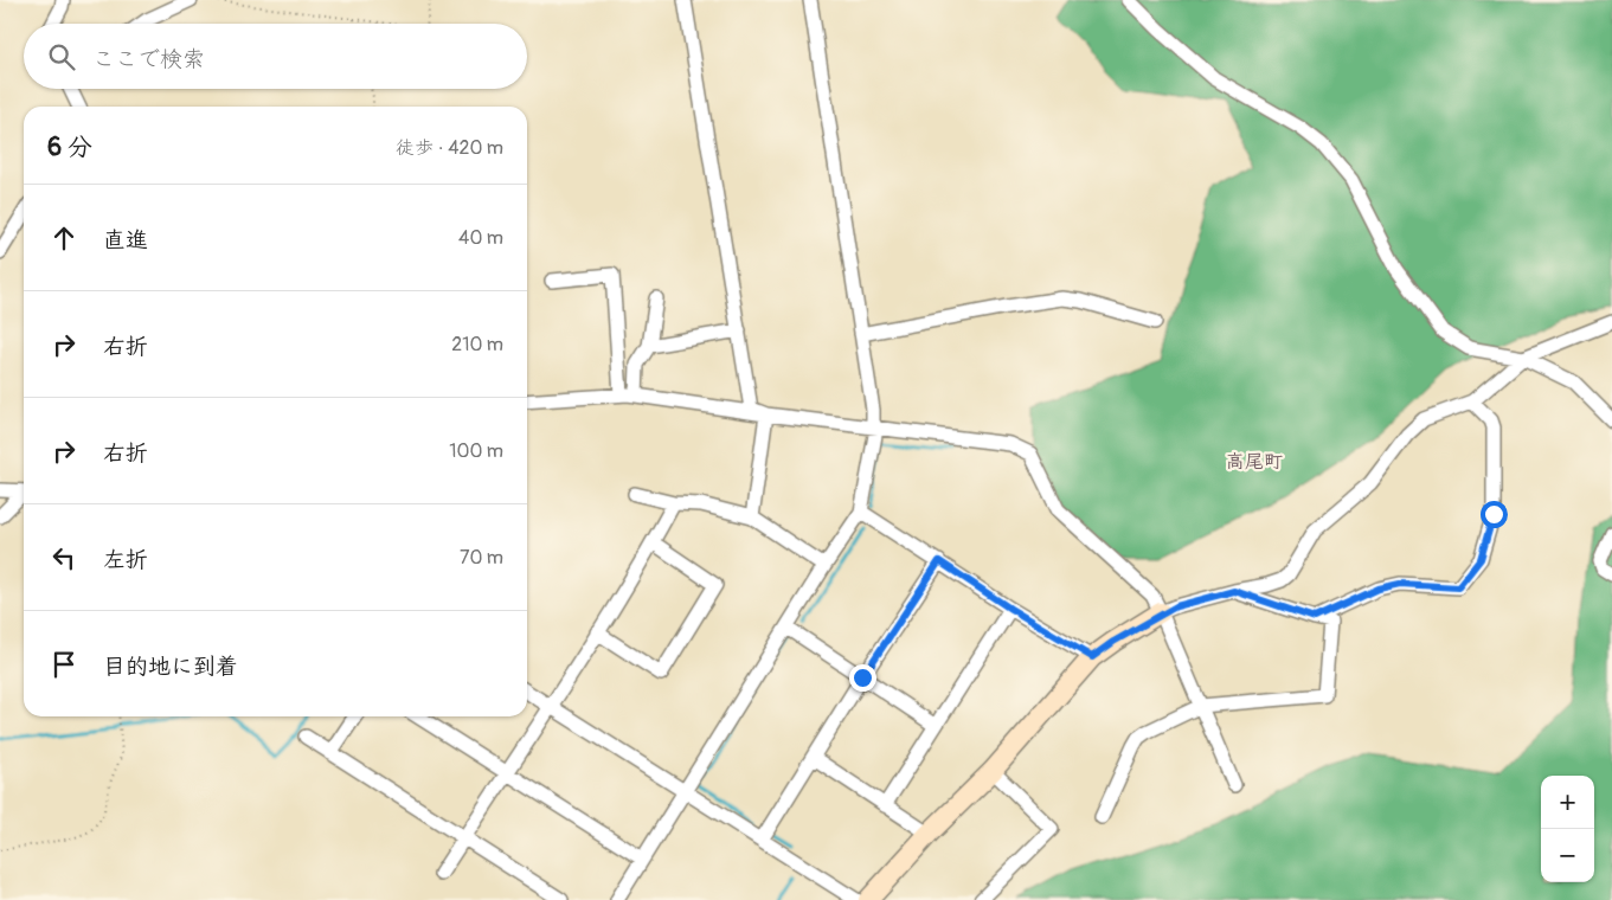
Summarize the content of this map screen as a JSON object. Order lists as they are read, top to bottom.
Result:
{
  "districts": ["高尾町"],
  "page": {
    "search": "ここで検索",
    "heading": ["6 分", "徒歩 · 420 m"],
    "list": [
      ["直進", "40 m"],
      ["右折", "210 m"],
      ["右折", "100 m"],
      ["左折", "70 m"],
      "目的地に到着"
    ],
    "map_buttons": ["+", "−"]
  }
}
